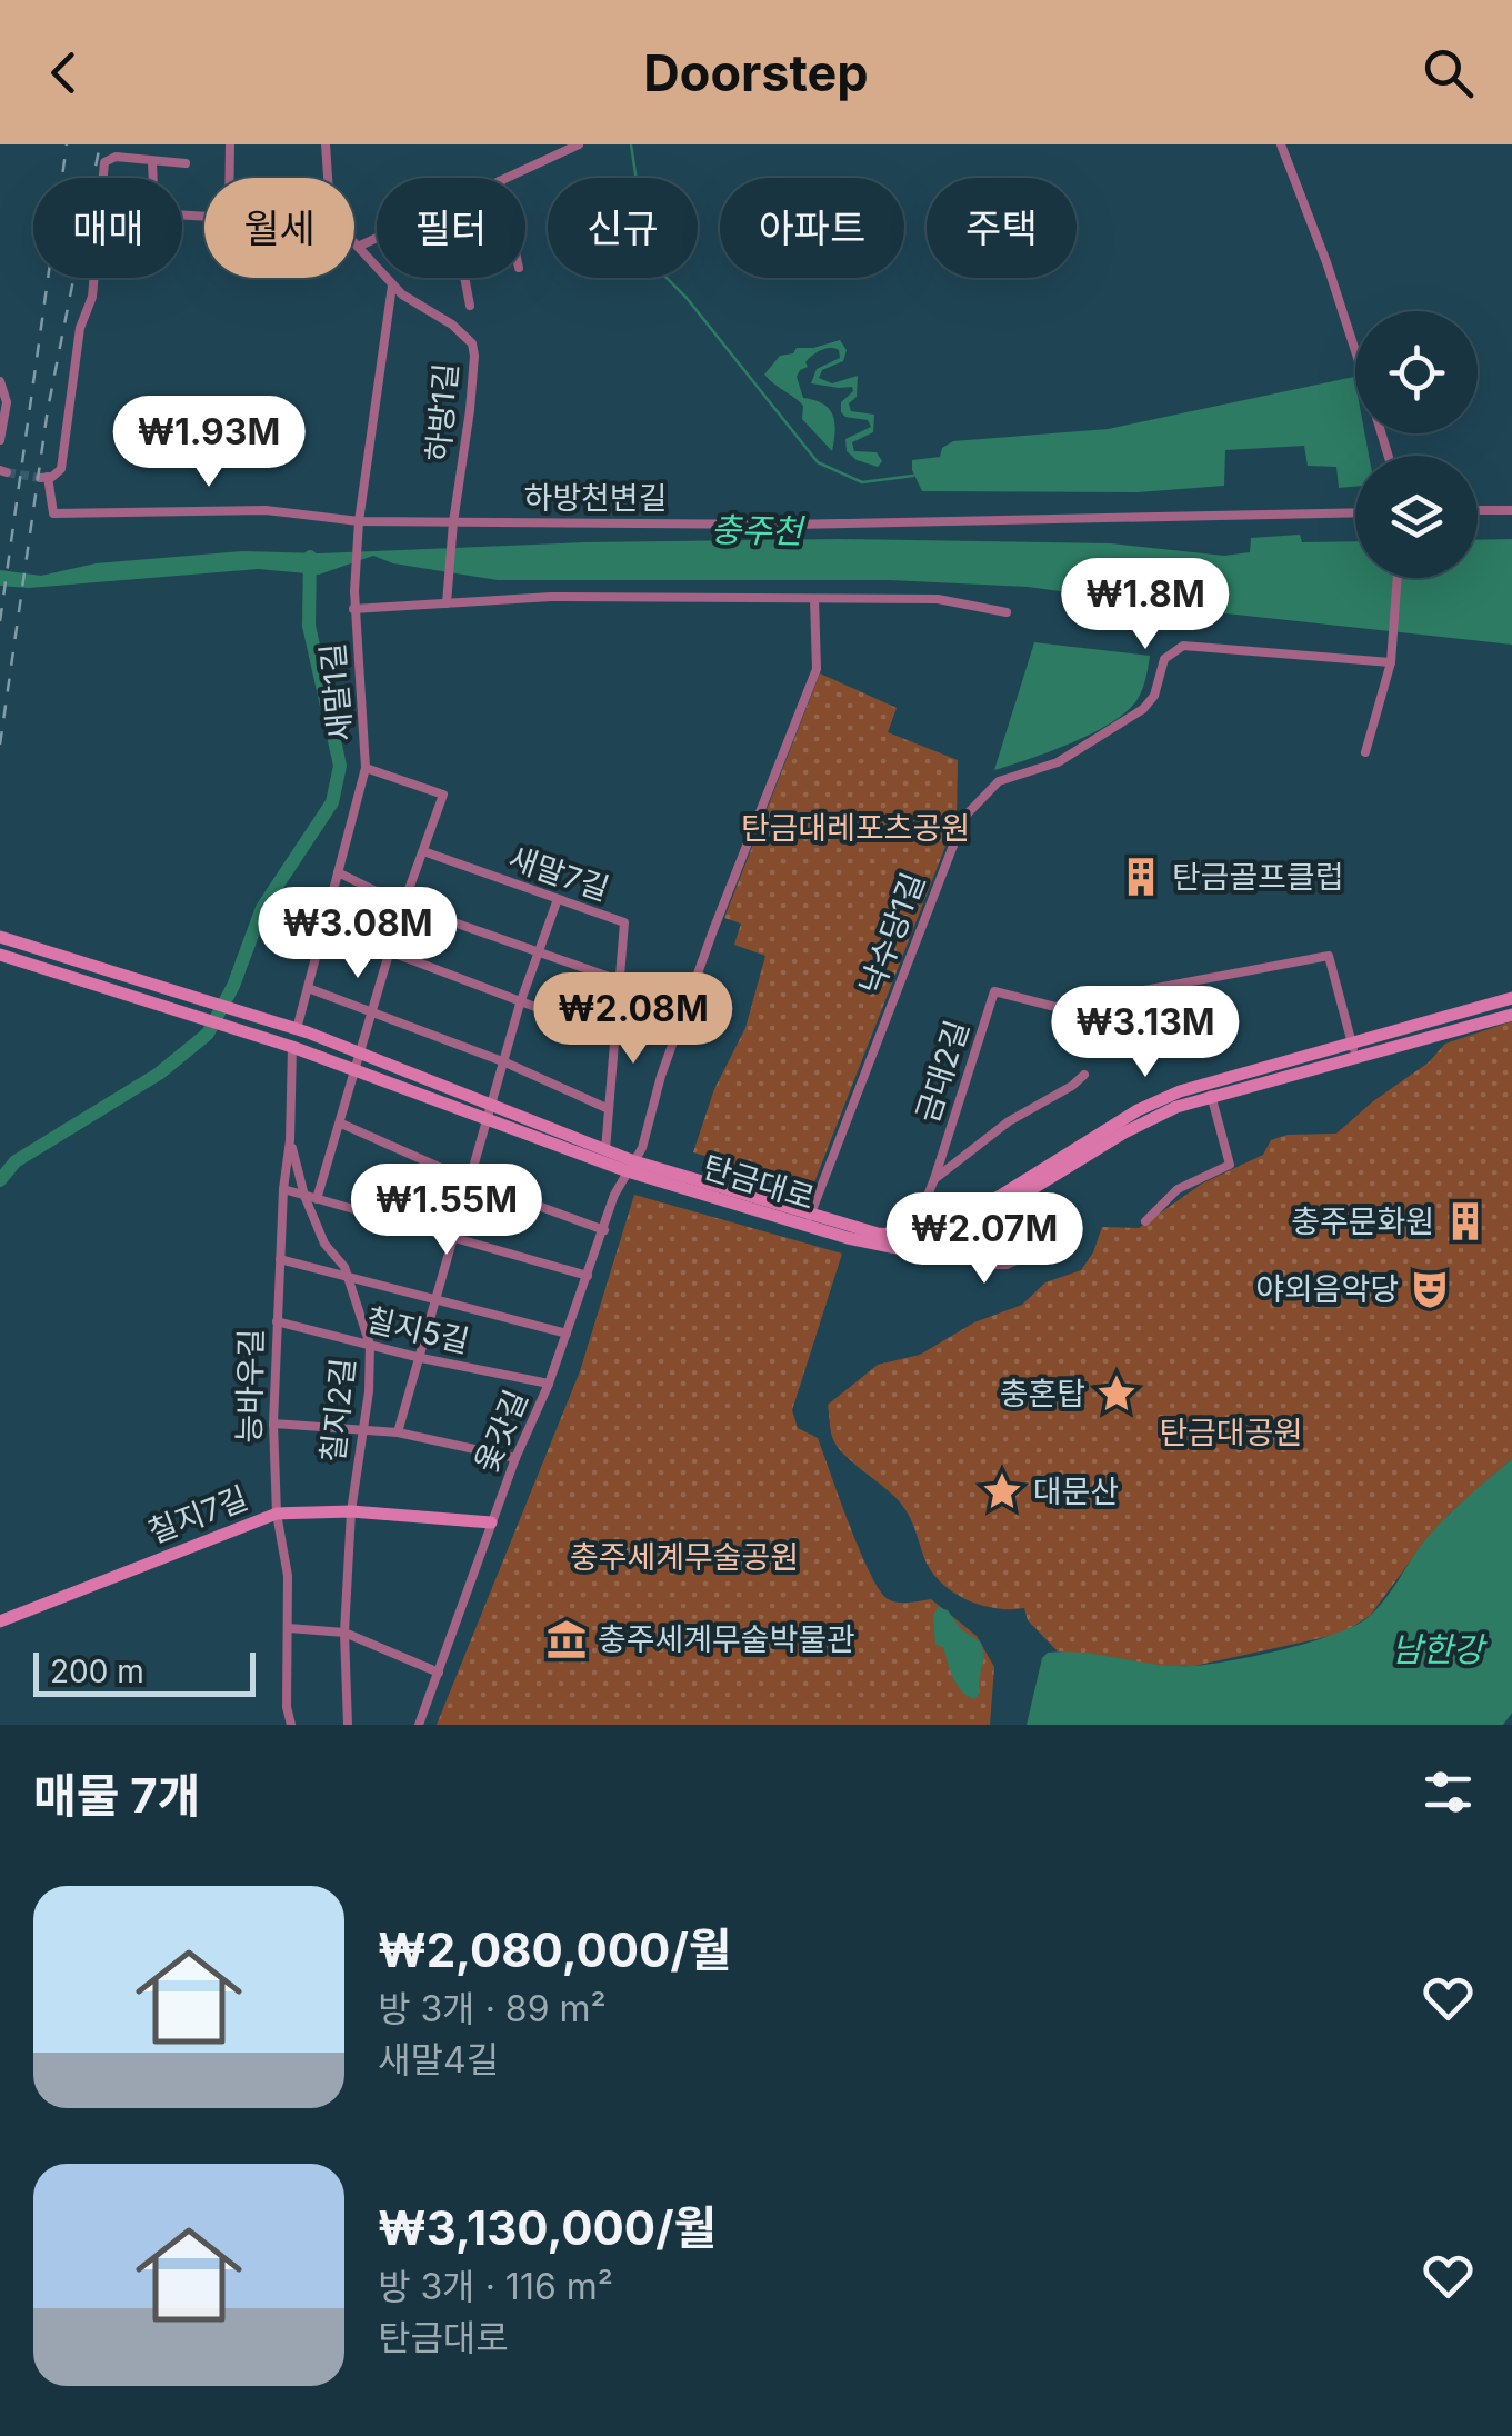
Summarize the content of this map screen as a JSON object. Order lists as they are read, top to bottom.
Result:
{
  "streets": {
    "main road": ["탄금대로", "칠지7길"],
    "street": [
      "하방1길",
      "하방천변길",
      "새말1길",
      "새말7길",
      "낙수당1길",
      "금대2길",
      "칠지5길",
      "능바우길",
      "칠지2길",
      "옻갓길"
    ]
  },
  "crossings": [
    ["하방1길", "하방천변길"],
    ["하방1길", "새말1길"],
    ["하방천변길", "새말1길"],
    ["새말1길", "탄금대로"],
    ["새말1길", "옻갓길"],
    ["낙수당1길", "탄금대로"],
    ["금대2길", "탄금대로"],
    ["탄금대로", "능바우길"],
    ["탄금대로", "옻갓길"],
    ["칠지5길", "능바우길"],
    ["칠지5길", "칠지2길"],
    ["칠지5길", "옻갓길"],
    ["능바우길", "칠지2길"],
    ["능바우길", "칠지7길"],
    ["칠지2길", "칠지7길"],
    ["옻갓길", "칠지7길"]
  ],
  "water": ["충주천", "남한강"],
  "parks": ["탄금대레포츠공원", "탄금대공원", "충주세계무술공원"],
  "places": {
    "building": ["탄금골프클럽", "충주문화원"],
    "theatre": ["야외음악당"],
    "place": ["충혼탑", "대문산"],
    "museum": ["충주세계무술박물관"]
  },
  "scale_bar": "200 m",
  "page": {
    "header": "Doorstep",
    "chip": [
      "매매",
      "월세",
      "필터",
      "신규",
      "아파트",
      "주택"
    ],
    "price": [
      "₩1.93M",
      "₩1.8M",
      "₩3.08M",
      "₩2.08M",
      "₩3.13M",
      "₩1.55M",
      "₩2.07M"
    ],
    "scale": "200 m",
    "heading": "매물 7개",
    "list": [
      {
        "name": "₩2,080,000/월",
        "note": "방 3개 · 89 m² · 새말4길"
      },
      {
        "name": "₩3,130,000/월",
        "note": "방 3개 · 116 m² · 탄금대로"
      }
    ]
  }
}
